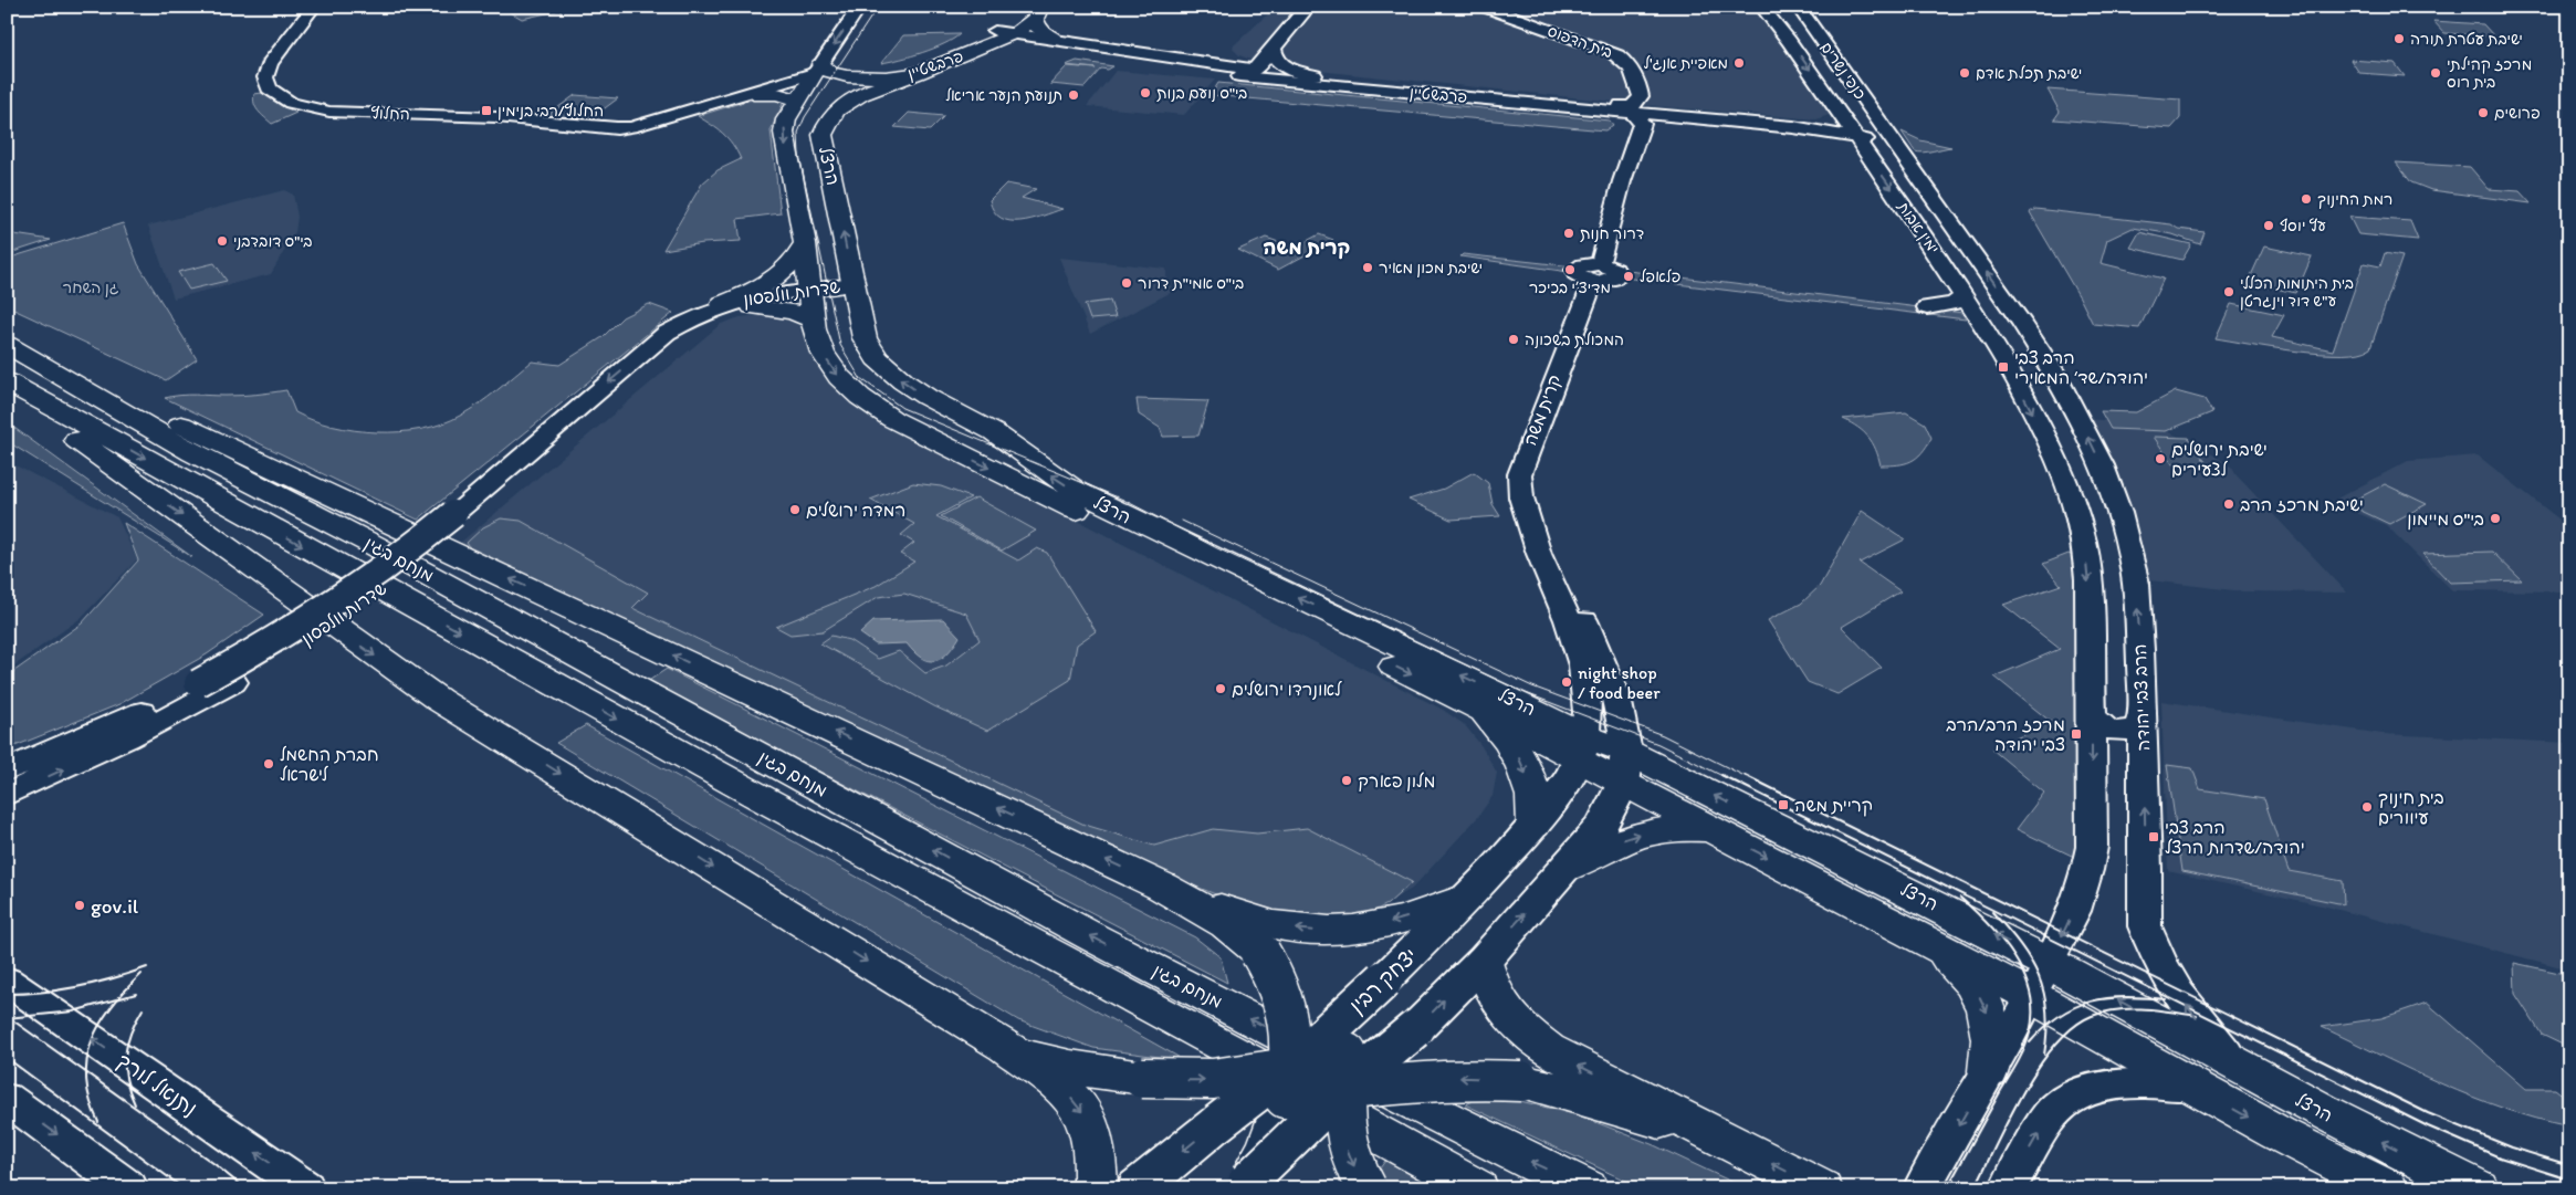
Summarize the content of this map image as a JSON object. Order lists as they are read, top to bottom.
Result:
{
  "streets": {
    "main road": [
      "פרבשטיין",
      "הרצל",
      "מנחם בגין",
      "יצחק רבין"
    ],
    "street": [
      "בית הדפוס",
      "כנפי נשרים",
      "החלוץ",
      "ימין אבות",
      "שדרות וולפסון",
      "קרית משה",
      "הרב צבי יהודה",
      "נתנאל לורך"
    ]
  },
  "crossings": [
    ["בית הדפוס", "פרבשטיין"],
    ["בית הדפוס", "קרית משה"],
    ["פרבשטיין", "החלוץ"],
    ["פרבשטיין", "הרצל"],
    ["פרבשטיין", "קרית משה"],
    ["כנפי נשרים", "ימין אבות"],
    ["החלוץ", "הרצל"],
    ["הרצל", "שדרות וולפסון"],
    ["הרצל", "קרית משה"],
    ["הרצל", "הרב צבי יהודה"],
    ["הרצל", "יצחק רבין"],
    ["ימין אבות", "הרב צבי יהודה"],
    ["קרית משה", "יצחק רבין"]
  ],
  "one_way": ["הרב צבי יהודה"],
  "districts": ["קרית משה"],
  "parks": ["גן השחר"],
  "places": {
    "other": [
      "ישיבת עטרת תורה",
      "מאפיית אנג'ל",
      "ישיבת תכלת אדם",
      "מרכז קהילתי בית רוס",
      "בי\"ס נועם בנות",
      "תנועת הנער אריאל",
      "פרושים",
      "רמת החינוך",
      "עץ יוסף",
      "דרור חנות",
      "בי\"ס דובדבני",
      "ישיבת מכון מאיר",
      "מדיצ׳י בכיכר",
      "פלאפל",
      "בי\"ס אמי\"ת דרור",
      "בית היתומות הכללי ע\"ש דוד וינגרטן",
      "המכולת בשכונה",
      "ישיבת ירושלים לצעירים",
      "ישיבת מרכז הרב",
      "רמדה ירושלים",
      "בי\"ס מיימון",
      "night shop / food beer",
      "לאונרדו ירושלים",
      "חברת החשמל לישראל",
      "מלון פארק",
      "בית חינוך עיוורים",
      "gov.il"
    ],
    "transit": [
      "החלוץ/רבי בנימין",
      "הרב צבי יהודה/שד׳ המאירי",
      "מרכז הרב/הרב צבי יהודה",
      "קריית משה",
      "הרב צבי יהודה/שדרות הרצל"
    ]
  }
}
